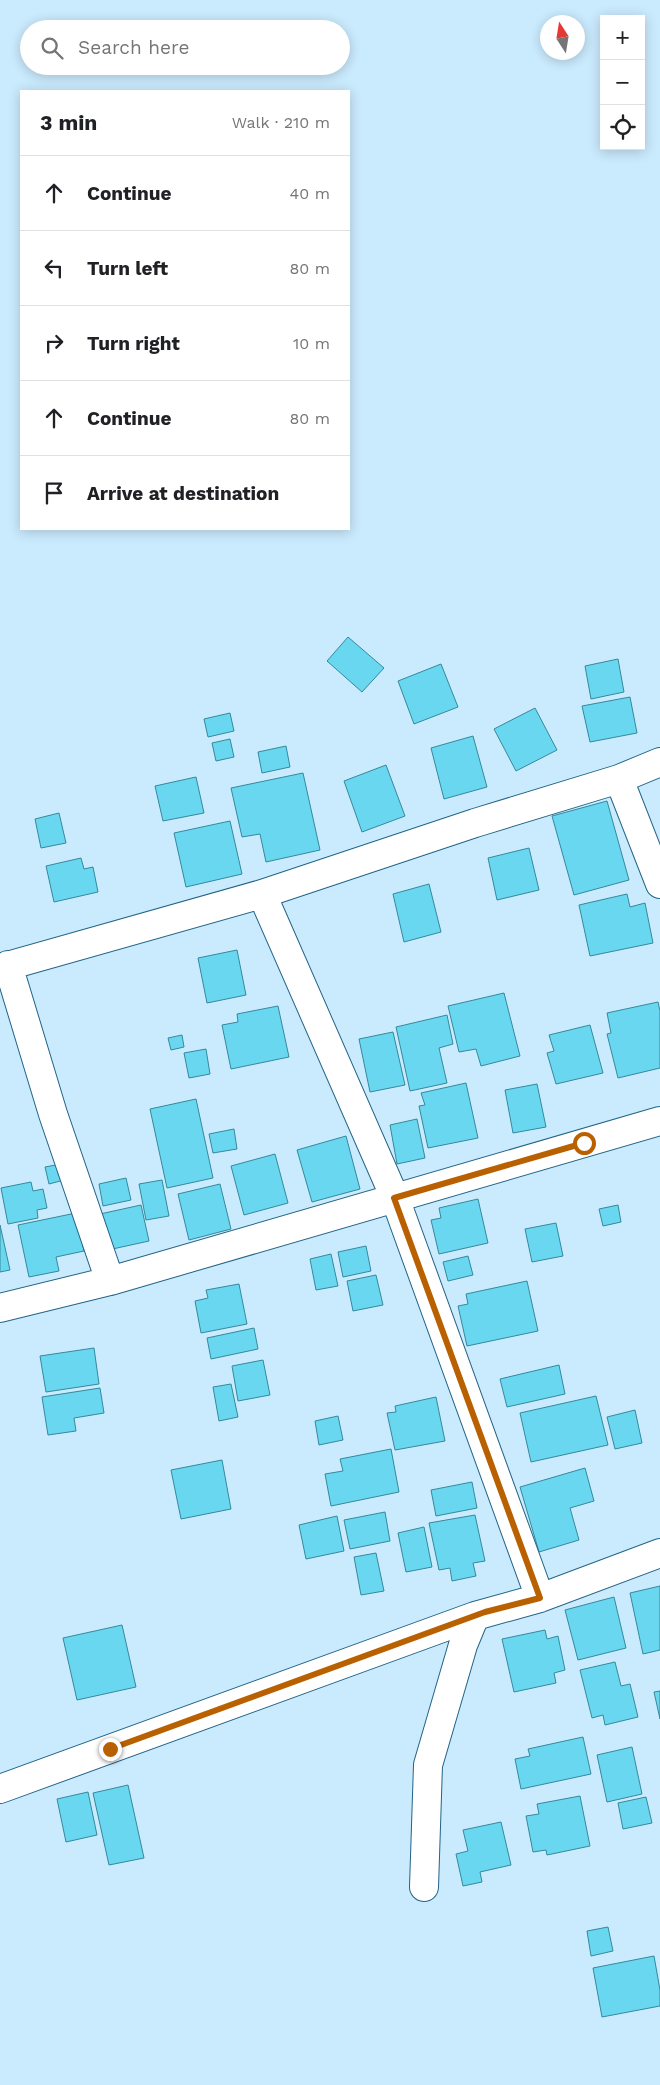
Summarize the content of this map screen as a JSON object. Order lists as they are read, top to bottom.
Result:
{
  "north": "top",
  "page": {
    "map_buttons": ["+", "−"],
    "search": "Search here",
    "heading": ["3 min", "Walk · 210 m"],
    "list": [
      ["Continue", "40 m"],
      ["Turn left", "80 m"],
      ["Turn right", "10 m"],
      ["Continue", "80 m"],
      "Arrive at destination"
    ]
  }
}
